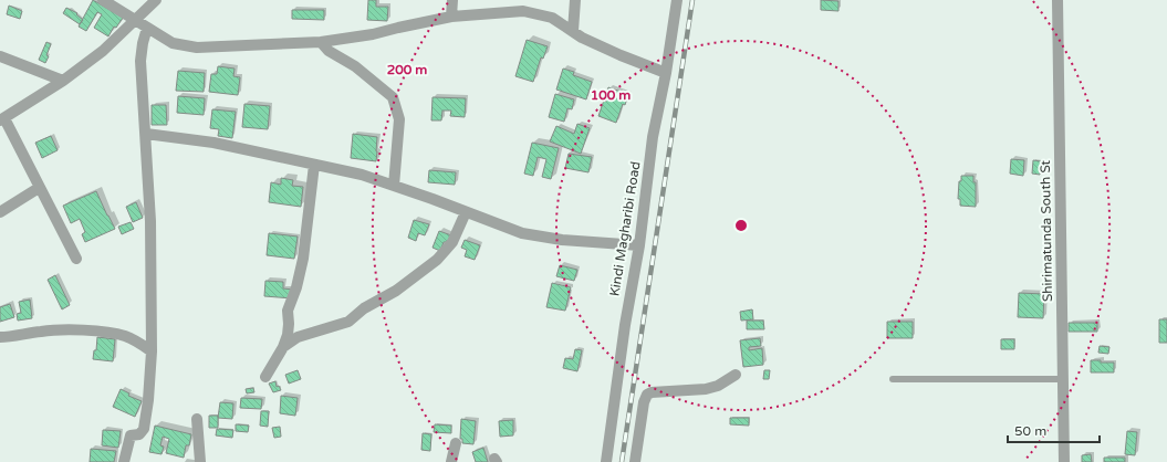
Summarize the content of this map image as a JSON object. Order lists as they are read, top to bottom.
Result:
{
  "streets": {
    "street": ["Kindi Magharibi Road", "Shirimatunda South St"]
  },
  "scale_bar": "50 m",
  "rings": ["200 m", "100 m"]
}
